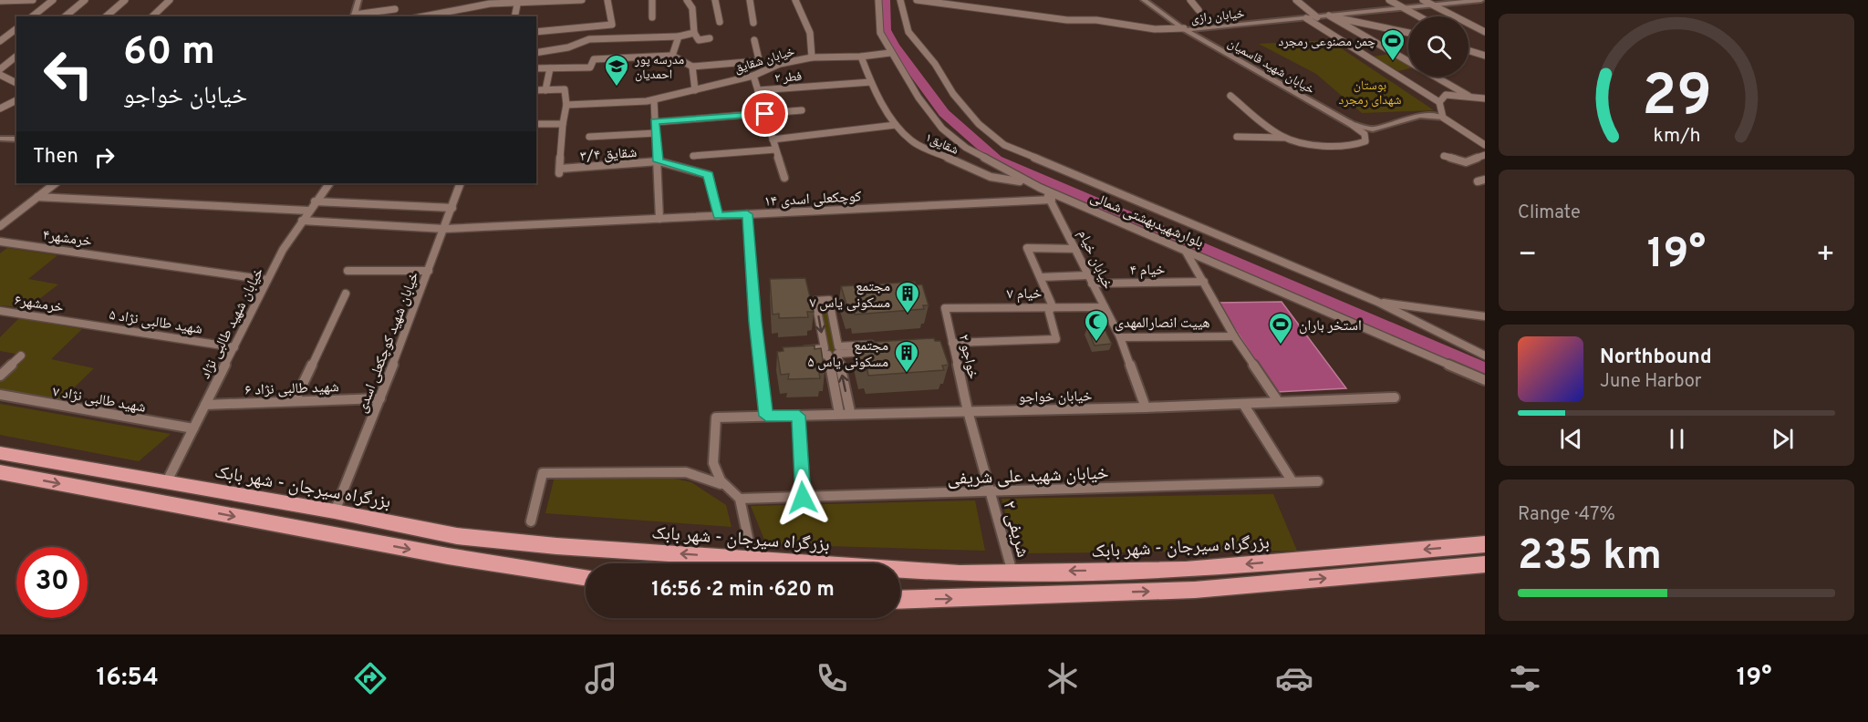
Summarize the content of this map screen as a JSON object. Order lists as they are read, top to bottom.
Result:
{
  "streets": {
    "highway": ["بزرگراه سیرجان - شهر بابک"],
    "street": [
      "خیابان رازی",
      "خیابان شقایق",
      "خیابان شهید قاسمیان",
      "فطر ۲",
      "شقایق۱",
      "شقایق ۳/۴",
      "کوچکعلی اسدی ۱۴",
      "بلوارشهیدبهشتی شمالی",
      "خرمشهر۴",
      "خیابان خیام",
      "خیام ۴",
      "خیام ۷",
      "خرمشهر۶",
      "شهید طالبی نژاد ۵",
      "خیابان شهید طالبی نژاد",
      "خیابان شهید کوچکعلی اسدی",
      "خواجو ۲",
      "شهید طالبی نژاد ۶",
      "خیابان خواجو",
      "شهید طالبی نژاد ۷",
      "خیابان شهید علی شریفی",
      "شریفی ۲"
    ]
  },
  "crossings": [
    ["خیابان رازی", "خیابان شهید قاسمیان"],
    ["خیابان شقایق", "شقایق۱"],
    ["خیابان شقایق", "بلوارشهیدبهشتی شمالی"],
    ["فطر ۲", "شقایق۱"],
    ["شقایق۱", "بلوارشهیدبهشتی شمالی"],
    ["شقایق ۳/۴", "کوچکعلی اسدی ۱۴"],
    ["کوچکعلی اسدی ۱۴", "خیابان خیام"],
    ["کوچکعلی اسدی ۱۴", "خیابان شهید طالبی نژاد"],
    ["کوچکعلی اسدی ۱۴", "خیابان شهید کوچکعلی اسدی"],
    ["بلوارشهیدبهشتی شمالی", "خیابان خیام"],
    ["خرمشهر۴", "خیابان شهید طالبی نژاد"],
    ["خیابان خیام", "خیام ۴"],
    ["خیابان خیام", "خیام ۷"],
    ["خیابان خیام", "خیابان خواجو"],
    ["خیام ۷", "خواجو ۲"],
    ["خرمشهر۶", "شهید طالبی نژاد ۵"],
    ["شهید طالبی نژاد ۵", "خیابان شهید طالبی نژاد"],
    ["خیابان شهید طالبی نژاد", "شهید طالبی نژاد ۶"],
    ["خیابان شهید طالبی نژاد", "شهید طالبی نژاد ۷"],
    ["خیابان شهید طالبی نژاد", "بزرگراه سیرجان - شهر بابک"],
    ["خیابان شهید کوچکعلی اسدی", "شهید طالبی نژاد ۶"],
    ["خیابان شهید کوچکعلی اسدی", "بزرگراه سیرجان - شهر بابک"],
    ["خواجو ۲", "خیابان خواجو"],
    ["خواجو ۲", "خیابان شهید علی شریفی"],
    ["خواجو ۲", "شریفی ۲"],
    ["خیابان شهید علی شریفی", "شریفی ۲"],
    ["بزرگراه سیرجان - شهر بابک", "شریفی ۲"]
  ],
  "parks": ["بوستان شهدای رمجرد"],
  "places": {
    "sports": ["چمن مصنوعی رمجرد", "استخر باران"],
    "school or university": ["مدرسه پور احمدیان"],
    "building": ["مجتمع مسکونی یاس ۷", "مجتمع مسکونی یاس ۵"],
    "mosque": ["هییت انصارالمهدی"]
  },
  "page": {
    "turn": ["60 m", "خیابان خواجو"],
    "then": "Then",
    "tile": [
      "Climate",
      ["Range · 47%", "235 km"]
    ],
    "heat": ["−", "19°", "+"],
    "song": ["Northbound", "June Harbor"],
    "limit": "30",
    "trip": "16:56 · 2 min · 620 m",
    "tabs": ["16:54", "19°"],
    "gauge": ["29", "km/h"]
  }
}
